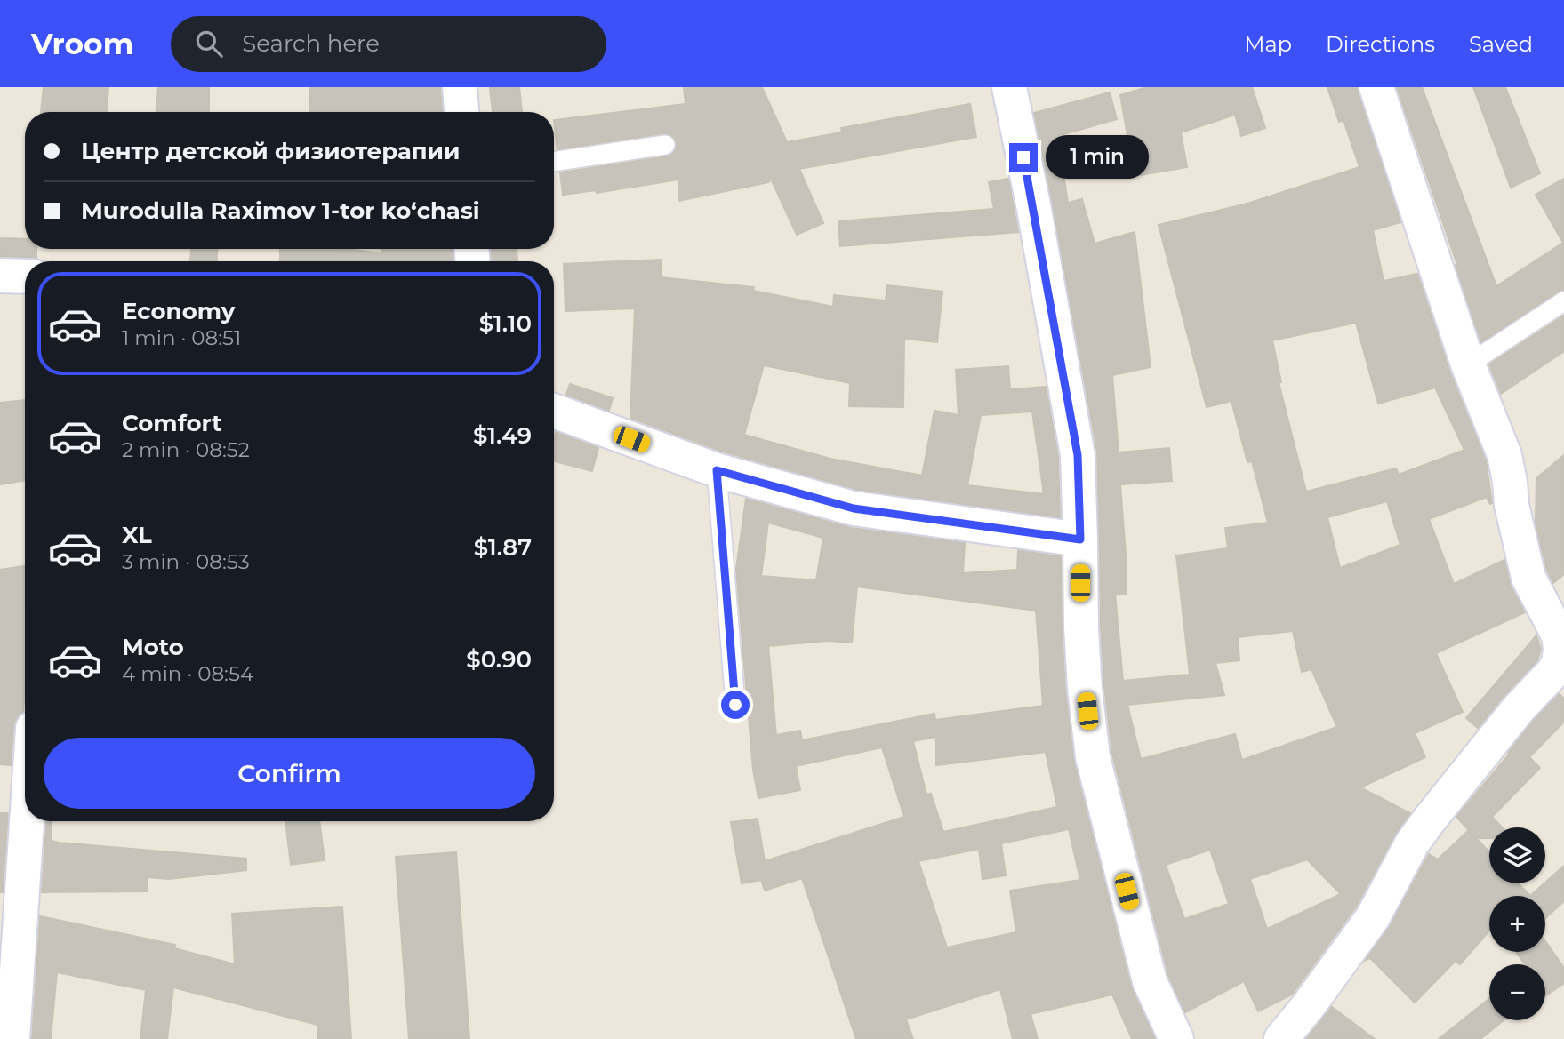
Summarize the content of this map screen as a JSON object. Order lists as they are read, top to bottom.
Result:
{
  "page": {
    "header": "Vroom",
    "search": "Search here",
    "nav": ["Map", "Directions", "Saved"],
    "banner": ["Центр детской физиотерапии", "Murodulla Raximov 1-tor koʻchasi"],
    "bubble": "1 min",
    "list": [
      {
        "name": "Economy",
        "note": "1 min · 08:51",
        "value": "$1.10"
      },
      {
        "name": "Comfort",
        "note": "2 min · 08:52",
        "value": "$1.49"
      },
      {
        "name": "XL",
        "note": "3 min · 08:53",
        "value": "$1.87"
      },
      {
        "name": "Moto",
        "note": "4 min · 08:54",
        "value": "$0.90"
      }
    ],
    "buttons": "Confirm",
    "map_buttons": ["+", "−"]
  }
}
